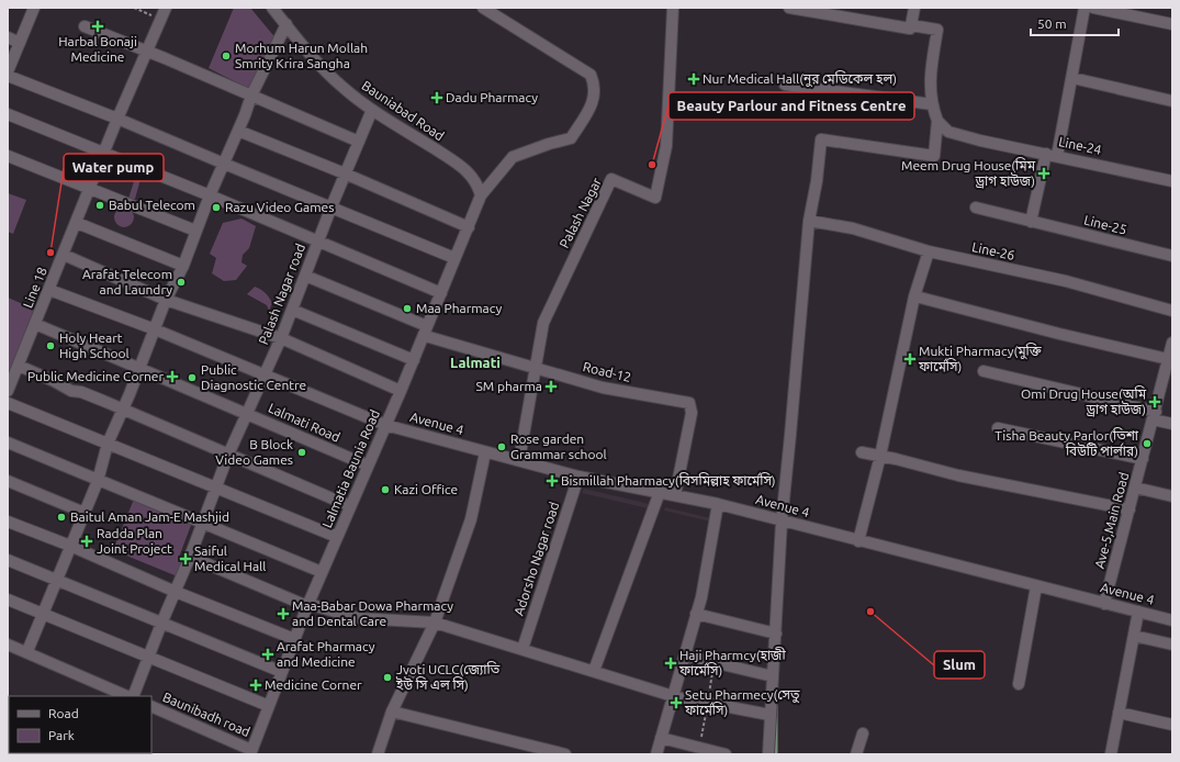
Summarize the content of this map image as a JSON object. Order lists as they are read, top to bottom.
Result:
{
  "streets": {
    "street": [
      "Bauniabad Road",
      "Line-24",
      "Palash Nagar",
      "Line-25",
      "Line-26",
      "Line 18",
      "Palash Nagar road",
      "Road-12",
      "Lalmati Road",
      "Avenue 4",
      "Lalmatia Baunia Road",
      "Ave-5,Main Road",
      "Adorsho Nagar road",
      "Baunibadh road"
    ]
  },
  "crossings": [
    ["Bauniabad Road", "Palash Nagar road"],
    ["Bauniabad Road", "Lalmatia Baunia Road"],
    ["Palash Nagar", "Road-12"],
    ["Palash Nagar", "Avenue 4"],
    ["Line 18", "Lalmati Road"],
    ["Line 18", "Avenue 4"],
    ["Palash Nagar road", "Road-12"],
    ["Palash Nagar road", "Lalmati Road"],
    ["Palash Nagar road", "Avenue 4"],
    ["Road-12", "Avenue 4"],
    ["Road-12", "Lalmatia Baunia Road"],
    ["Lalmati Road", "Lalmatia Baunia Road"],
    ["Avenue 4", "Lalmatia Baunia Road"],
    ["Avenue 4", "Ave-5,Main Road"],
    ["Avenue 4", "Adorsho Nagar road"],
    ["Lalmatia Baunia Road", "Baunibadh road"]
  ],
  "districts": ["Lalmati"],
  "places": {
    "health": [
      "Harbal Bonaji Medicine",
      "Nur Medical Hall(নুর মেডিকেল হল)",
      "Dadu Pharmacy",
      "Meem Drug House(মিম ড্রাগ হাউজ)",
      "Mukti Pharmacy(মুক্তি ফার্মেসি)",
      "Public Medicine Corner",
      "SM pharma",
      "Omi Drug House(অমি ড্রাগ হাউজ)",
      "Bismillah Pharmacy(বিসমিল্লাহ ফার্মেসি)",
      "Radda Plan Joint Project",
      "Saiful Medical Hall",
      "Maa-Babar Dowa Pharmacy and Dental Care",
      "Arafat Pharmacy and Medicine",
      "Haji Pharmcy(হাজী ফার্মেসি)",
      "Medicine Corner",
      "Setu Pharmecy(সেতু ফার্মেসি)"
    ],
    "other": [
      "Morhum Harun Mollah Smrity Krira Sangha",
      "Beauty Parlour and Fitness Centre",
      "Babul Telecom",
      "Razu Video Games",
      "Water pump",
      "Arafat Telecom and Laundry",
      "Maa Pharmacy",
      "Holy Heart High School",
      "Public Diagnostic Centre",
      "Tisha Beauty Parlor(তিশা বিউটি পার্লার)",
      "Rose garden Grammar school",
      "B Block Video Games",
      "Kazi Office",
      "Baitul Aman Jam-E Mashjid",
      "Slum",
      "Jyoti UCLC(জ্যোতি ইউ সি এল সি)"
    ]
  },
  "legend": ["Road", "Park"],
  "scale_bar": "50 m"
}
